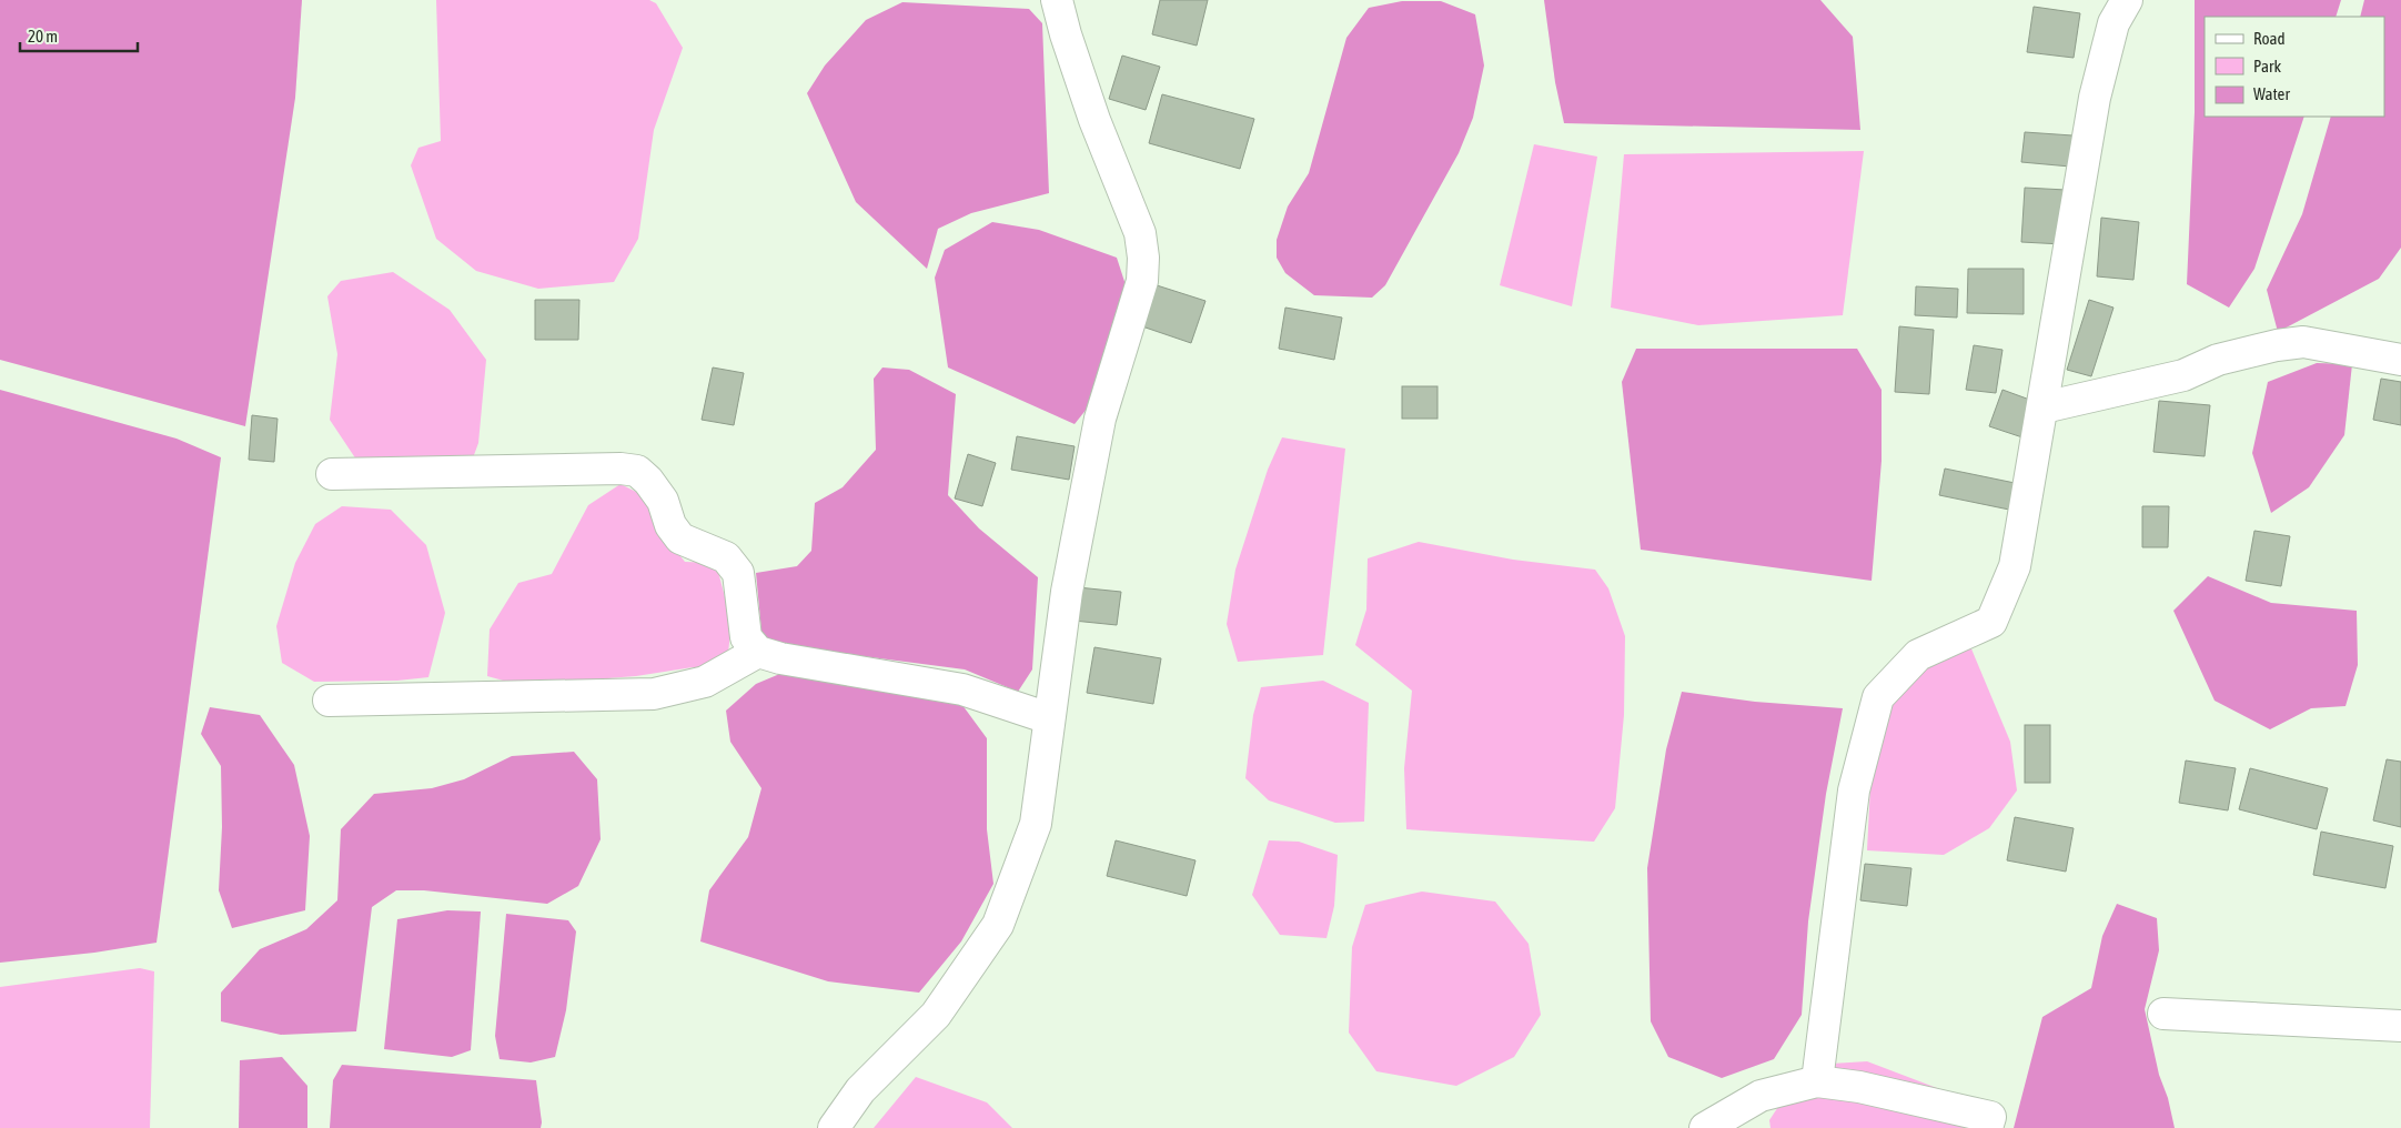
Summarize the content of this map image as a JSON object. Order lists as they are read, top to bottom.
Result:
{
  "legend": ["Road", "Park", "Water"],
  "scale_bar": "20 m"
}
